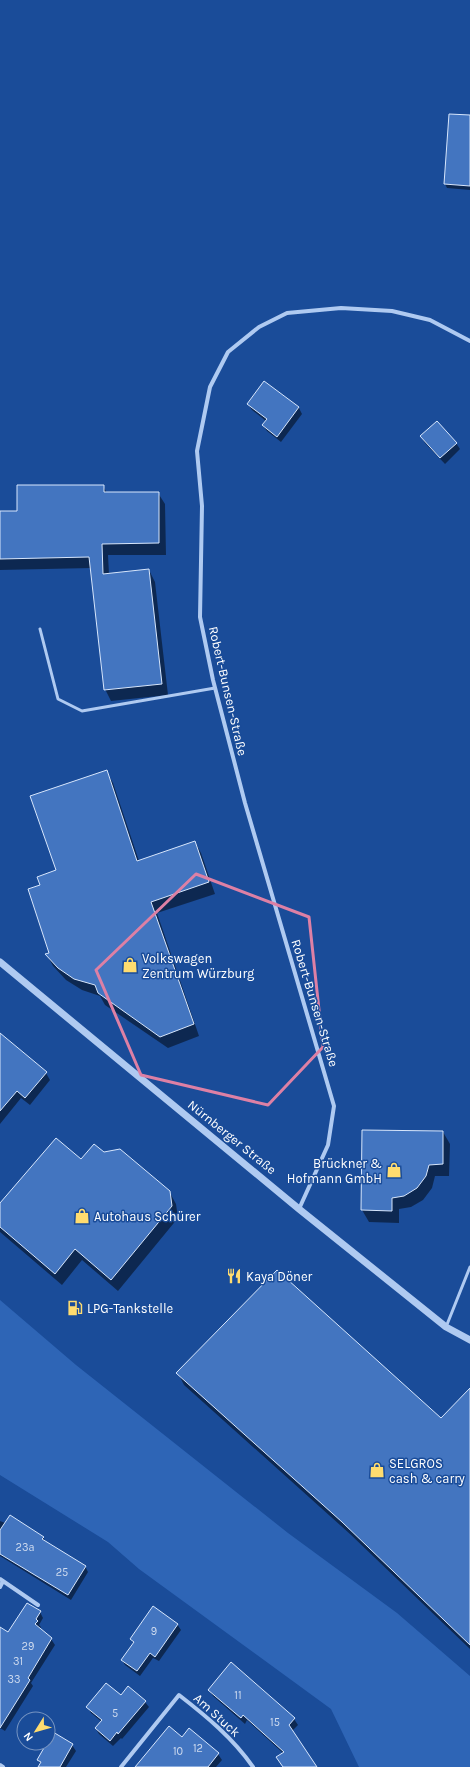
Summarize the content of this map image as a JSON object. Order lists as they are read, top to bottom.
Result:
{
  "streets": {
    "street": ["Robert-Bunsen-Straße", "Nürnberger Straße", "Am Stuck"]
  },
  "crossings": [
    ["Robert-Bunsen-Straße", "Nürnberger Straße"]
  ],
  "places": {
    "shop": [
      "Volkswagen Zentrum Würzburg",
      "Brückner & Hofmann GmbH",
      "Autohaus Schürer",
      "SELGROS cash & carry"
    ],
    "restaurant": ["Kaya Döner"],
    "fuel station": ["LPG-Tankstelle"]
  },
  "house_numbers": [
    "23a",
    "25",
    "9",
    "29",
    "31",
    "33",
    "11",
    "5",
    "15",
    "12",
    "10"
  ],
  "north": "bottom left"
}
